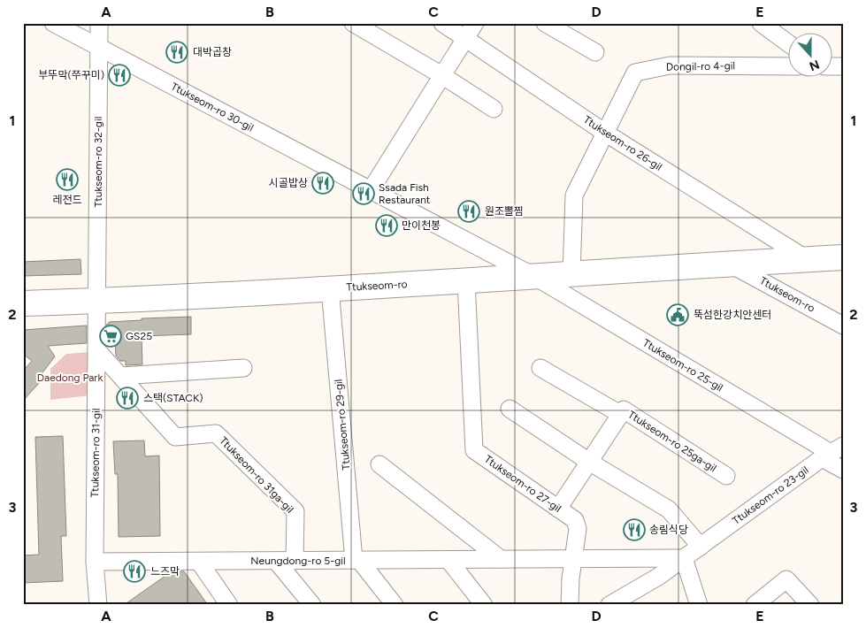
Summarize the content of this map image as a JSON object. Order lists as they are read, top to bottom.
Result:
{
  "streets": {
    "main road": ["Ttukseom-ro"],
    "street": [
      "Dongil-ro 4-gil",
      "Ttukseom-ro 30-gil",
      "Ttukseom-ro 26-gil",
      "Ttukseom-ro 32-gil",
      "Ttukseom-ro 25-gil",
      "Ttukseom-ro 29-gil",
      "Ttukseom-ro 25ga-gil",
      "Ttukseom-ro 31-gil",
      "Ttukseom-ro 31ga-gil",
      "Ttukseom-ro 27-gil",
      "Ttukseom-ro 23-gil",
      "Neungdong-ro 5-gil"
    ]
  },
  "crossings": [
    ["Dongil-ro 4-gil", "Ttukseom-ro 26-gil"],
    ["Dongil-ro 4-gil", "Ttukseom-ro"],
    ["Ttukseom-ro 30-gil", "Ttukseom-ro 32-gil"],
    ["Ttukseom-ro 30-gil", "Ttukseom-ro"],
    ["Ttukseom-ro 30-gil", "Ttukseom-ro 25-gil"],
    ["Ttukseom-ro 26-gil", "Ttukseom-ro"],
    ["Ttukseom-ro 32-gil", "Ttukseom-ro"],
    ["Ttukseom-ro 32-gil", "Ttukseom-ro 31-gil"],
    ["Ttukseom-ro", "Ttukseom-ro 25-gil"],
    ["Ttukseom-ro", "Ttukseom-ro 29-gil"],
    ["Ttukseom-ro", "Ttukseom-ro 31-gil"],
    ["Ttukseom-ro", "Ttukseom-ro 27-gil"],
    ["Ttukseom-ro 25-gil", "Ttukseom-ro 23-gil"],
    ["Ttukseom-ro 29-gil", "Neungdong-ro 5-gil"],
    ["Ttukseom-ro 25ga-gil", "Ttukseom-ro 27-gil"],
    ["Ttukseom-ro 31-gil", "Ttukseom-ro 31ga-gil"],
    ["Ttukseom-ro 31-gil", "Neungdong-ro 5-gil"],
    ["Ttukseom-ro 31ga-gil", "Neungdong-ro 5-gil"],
    ["Ttukseom-ro 27-gil", "Neungdong-ro 5-gil"],
    ["Ttukseom-ro 23-gil", "Neungdong-ro 5-gil"]
  ],
  "parks": ["Daedong Park"],
  "places": {
    "restaurant": [
      "대박곱창",
      "부뚜막(쭈꾸미)",
      "레전드",
      "시골밥상",
      "Ssada Fish Restaurant",
      "원조뽈찜",
      "만이천봉",
      "스택(STACK)",
      "송림식당",
      "느즈막"
    ],
    "public building": ["뚝섬한강치안센터"],
    "supermarket": ["GS25"]
  },
  "north": "bottom",
  "grid": {
    "columns": [
      "A",
      "B",
      "C",
      "D",
      "E"
    ],
    "rows": ["1", "2", "3"]
  }
}
